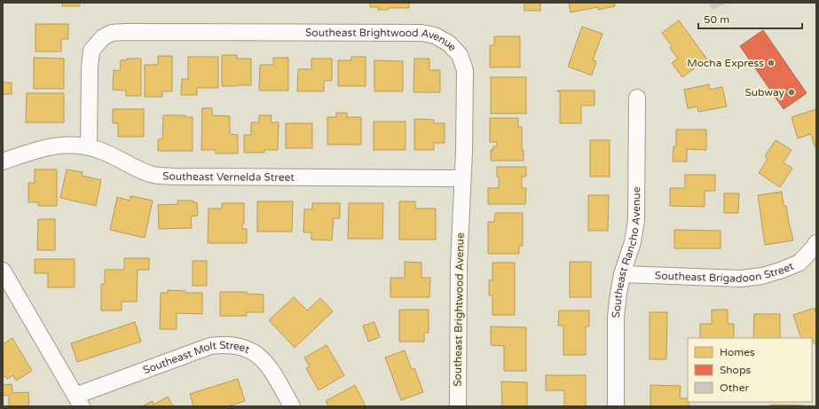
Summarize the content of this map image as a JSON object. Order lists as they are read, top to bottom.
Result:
{
  "streets": {
    "street": [
      "Southeast Brightwood Avenue",
      "Southeast Vernelda Street",
      "Southeast Rancho Avenue",
      "Southeast Brigadoon Street",
      "Southeast Molt Street"
    ]
  },
  "crossings": [
    ["Southeast Brightwood Avenue", "Southeast Vernelda Street"],
    ["Southeast Rancho Avenue", "Southeast Brigadoon Street"]
  ],
  "places": ["Mocha Express", "Subway"],
  "legend": ["Homes", "Shops", "Other"],
  "scale_bar": "50 m"
}
